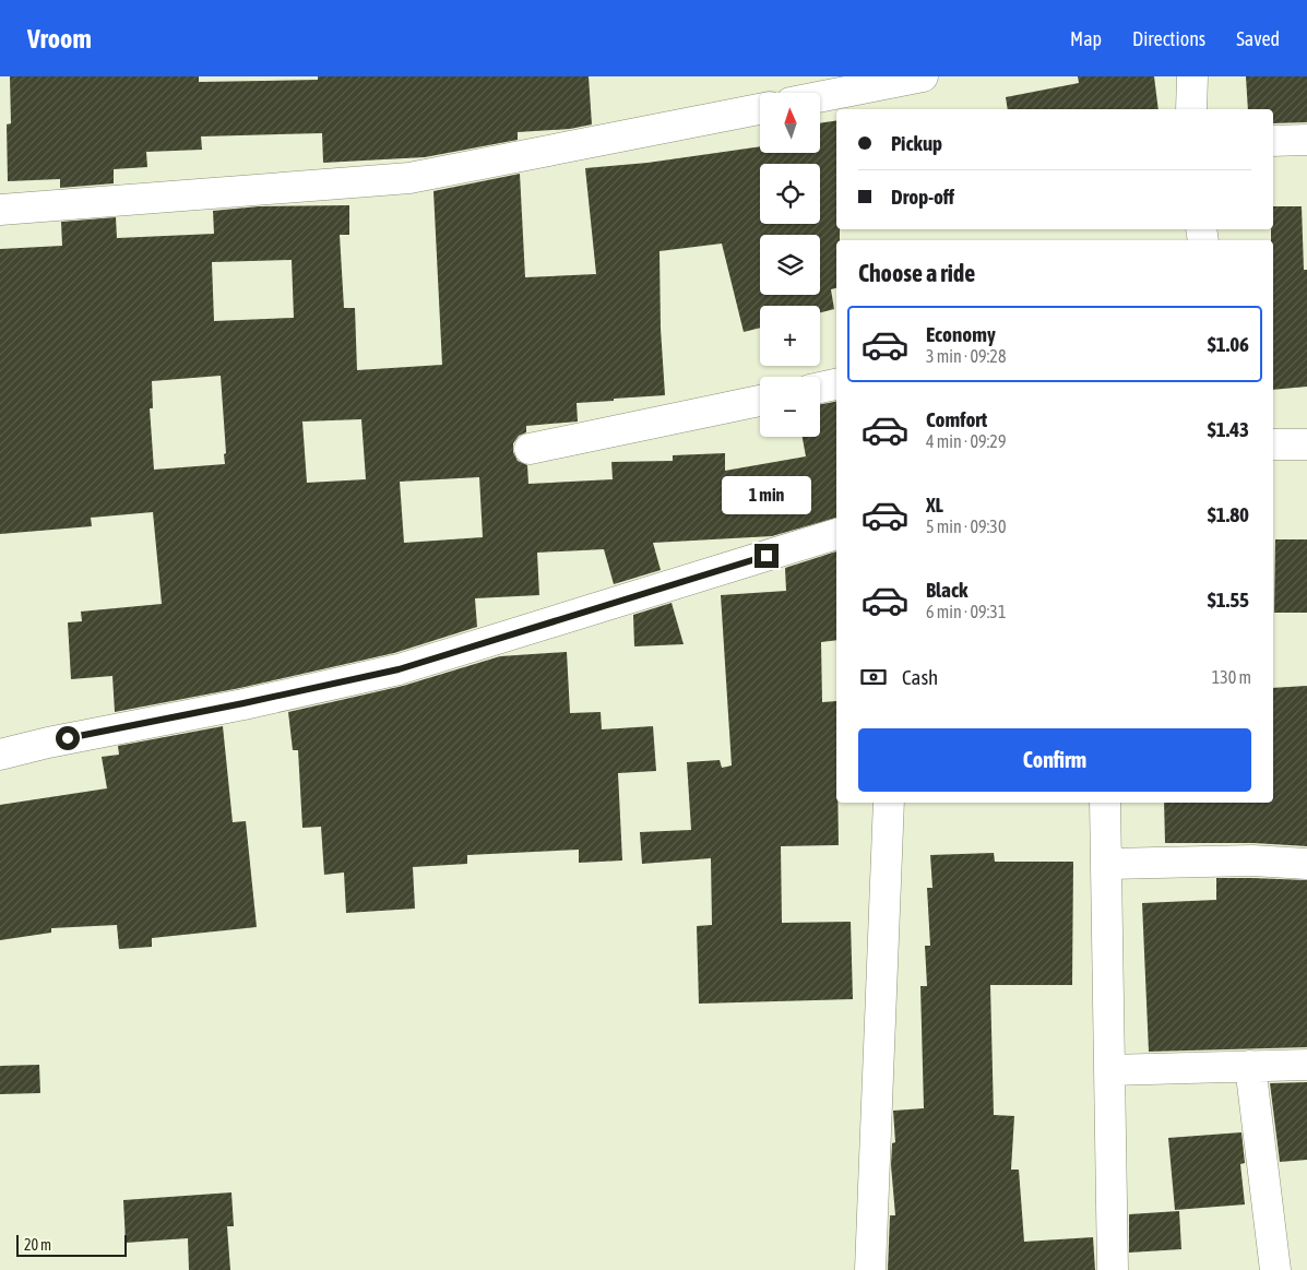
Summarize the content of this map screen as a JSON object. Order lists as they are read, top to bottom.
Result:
{
  "scale_bar": "20 m",
  "north": "top",
  "page": {
    "header": "Vroom",
    "nav": ["Map", "Directions", "Saved"],
    "map_buttons": ["+", "−"],
    "banner": ["Pickup", "Drop-off"],
    "heading": "Choose a ride",
    "list": [
      {
        "name": "Economy",
        "note": "3 min · 09:28",
        "value": "$1.06"
      },
      {
        "name": "Comfort",
        "note": "4 min · 09:29",
        "value": "$1.43"
      },
      {
        "name": "XL",
        "note": "5 min · 09:30",
        "value": "$1.80"
      },
      {
        "name": "Black",
        "note": "6 min · 09:31",
        "value": "$1.55"
      }
    ],
    "bubble": "1 min",
    "pay": ["Cash", "130 m"],
    "buttons": "Confirm",
    "scale": "20 m"
  }
}
